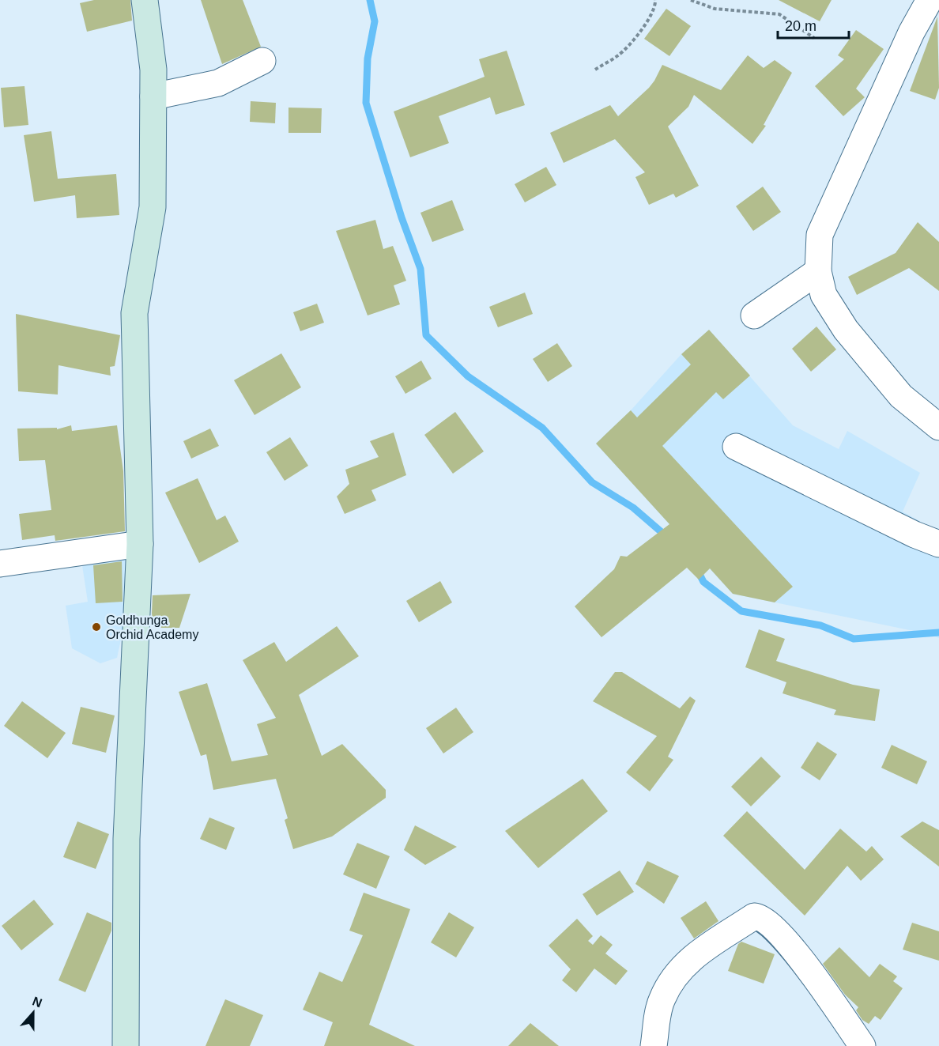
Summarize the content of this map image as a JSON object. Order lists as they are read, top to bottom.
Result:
{
  "places": ["Goldhunga Orchid Academy"],
  "scale_bar": "20 m",
  "north": "top"
}
